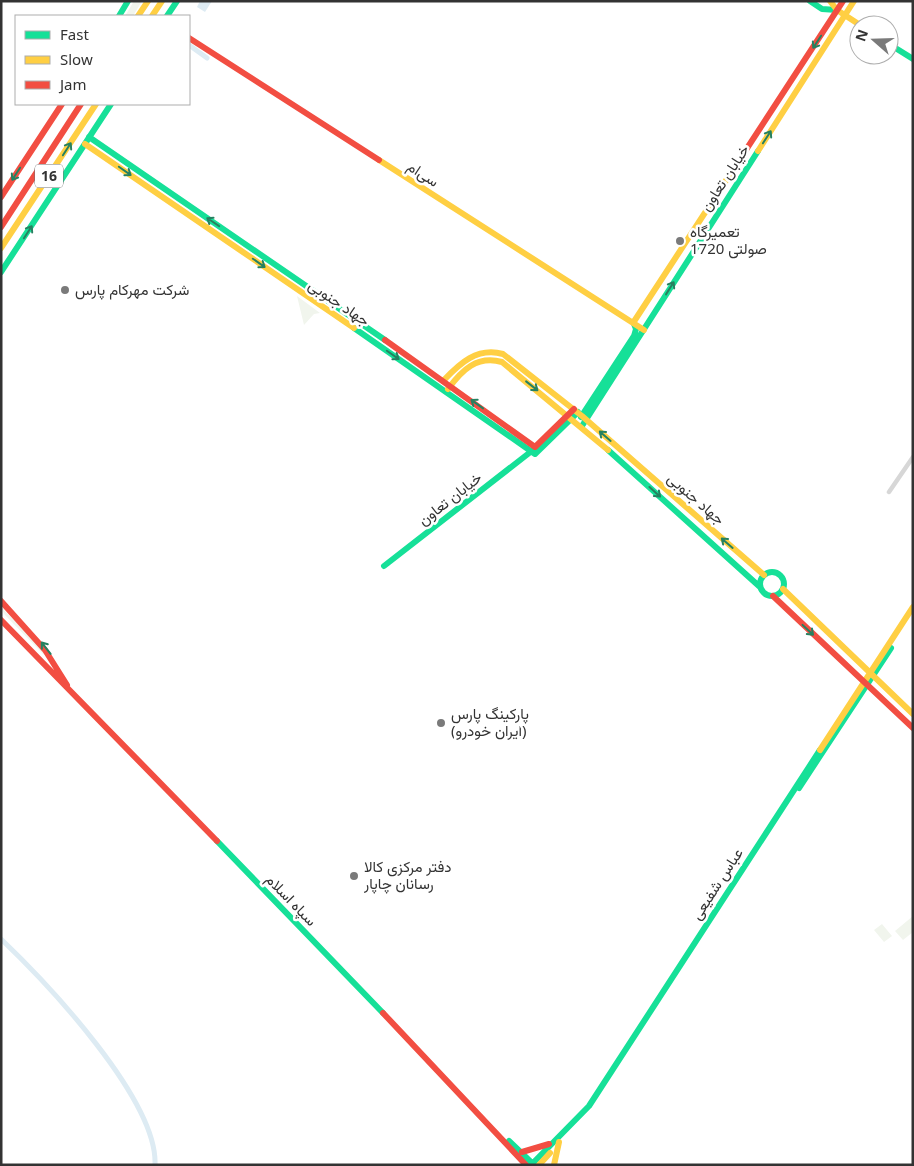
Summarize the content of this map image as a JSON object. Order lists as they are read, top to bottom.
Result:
{
  "streets": {
    "main road": [
      "سی‌ام",
      "16",
      "خیابان تعاون",
      "جهاد جنوبی",
      "عباس شفیعی",
      "سپاه اسلام"
    ]
  },
  "crossings": [
    ["سی‌ام", "خیابان تعاون"],
    ["خیابان تعاون", "جهاد جنوبی"],
    ["عباس شفیعی", "سپاه اسلام"]
  ],
  "places": [
    "تعمیرگاه 1720 صولتی",
    "شرکت مهرکام پارس",
    "پارکینگ پارس (ایران خودرو)",
    "دفتر مرکزی کالا رسانان چاپار"
  ],
  "legend": ["Fast", "Slow", "Jam"],
  "north": "left"
}
